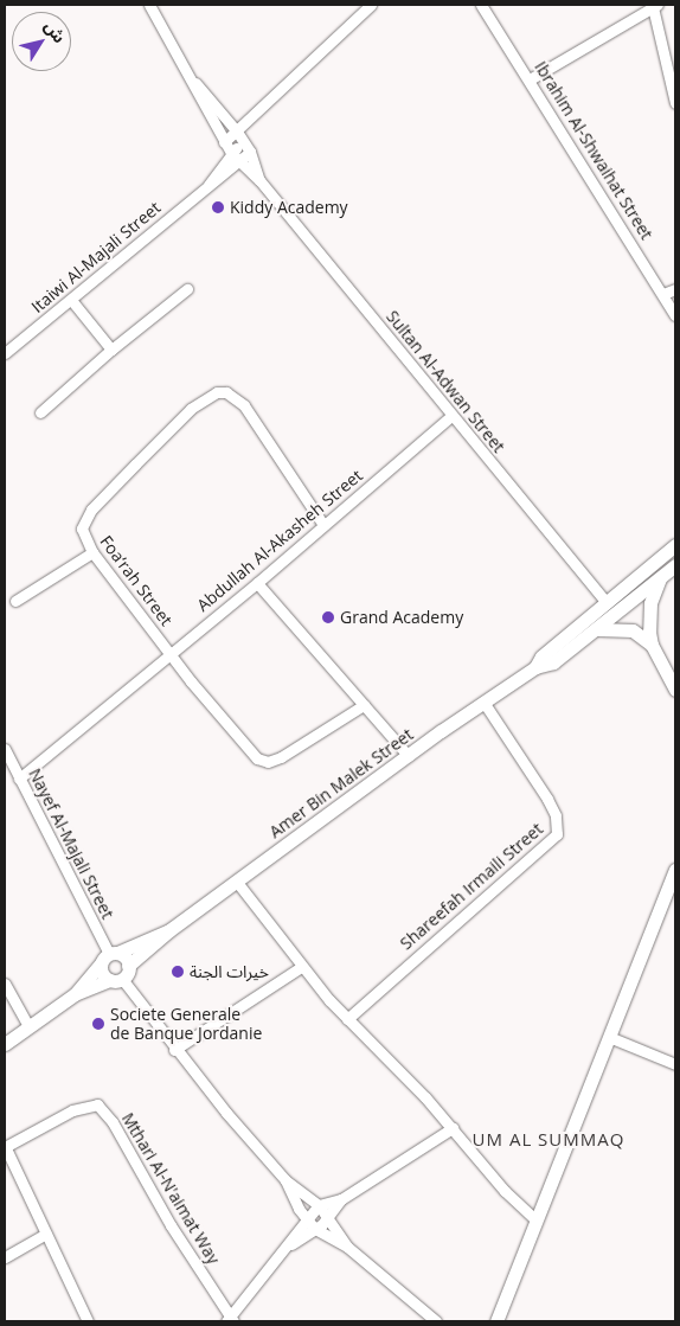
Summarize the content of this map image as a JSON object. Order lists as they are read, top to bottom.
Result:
{
  "streets": {
    "street": [
      "Ibrahim Al-Shwaihat Street",
      "Itaiwi Al-Majali Street",
      "Sultan Al-Adwan Street",
      "Abdullah Al-Akasheh Street",
      "Foa‘rah Street",
      "Amer Bin Malek Street",
      "Nayef Al-Majali Street",
      "Shareefah Irmaili Street",
      "Mthari Al-N'aimat Way"
    ]
  },
  "crossings": [
    ["Itaiwi Al-Majali Street", "Sultan Al-Adwan Street"],
    ["Sultan Al-Adwan Street", "Abdullah Al-Akasheh Street"],
    ["Sultan Al-Adwan Street", "Amer Bin Malek Street"],
    ["Abdullah Al-Akasheh Street", "Foa‘rah Street"],
    ["Abdullah Al-Akasheh Street", "Nayef Al-Majali Street"],
    ["Amer Bin Malek Street", "Nayef Al-Majali Street"],
    ["Amer Bin Malek Street", "Shareefah Irmaili Street"]
  ],
  "districts": ["UM AL SUMMAQ"],
  "places": [
    "Kiddy Academy",
    "Grand Academy",
    "خيرات الجنة",
    "Societe Generale de Banque Jordanie"
  ],
  "north": "top right"
}
